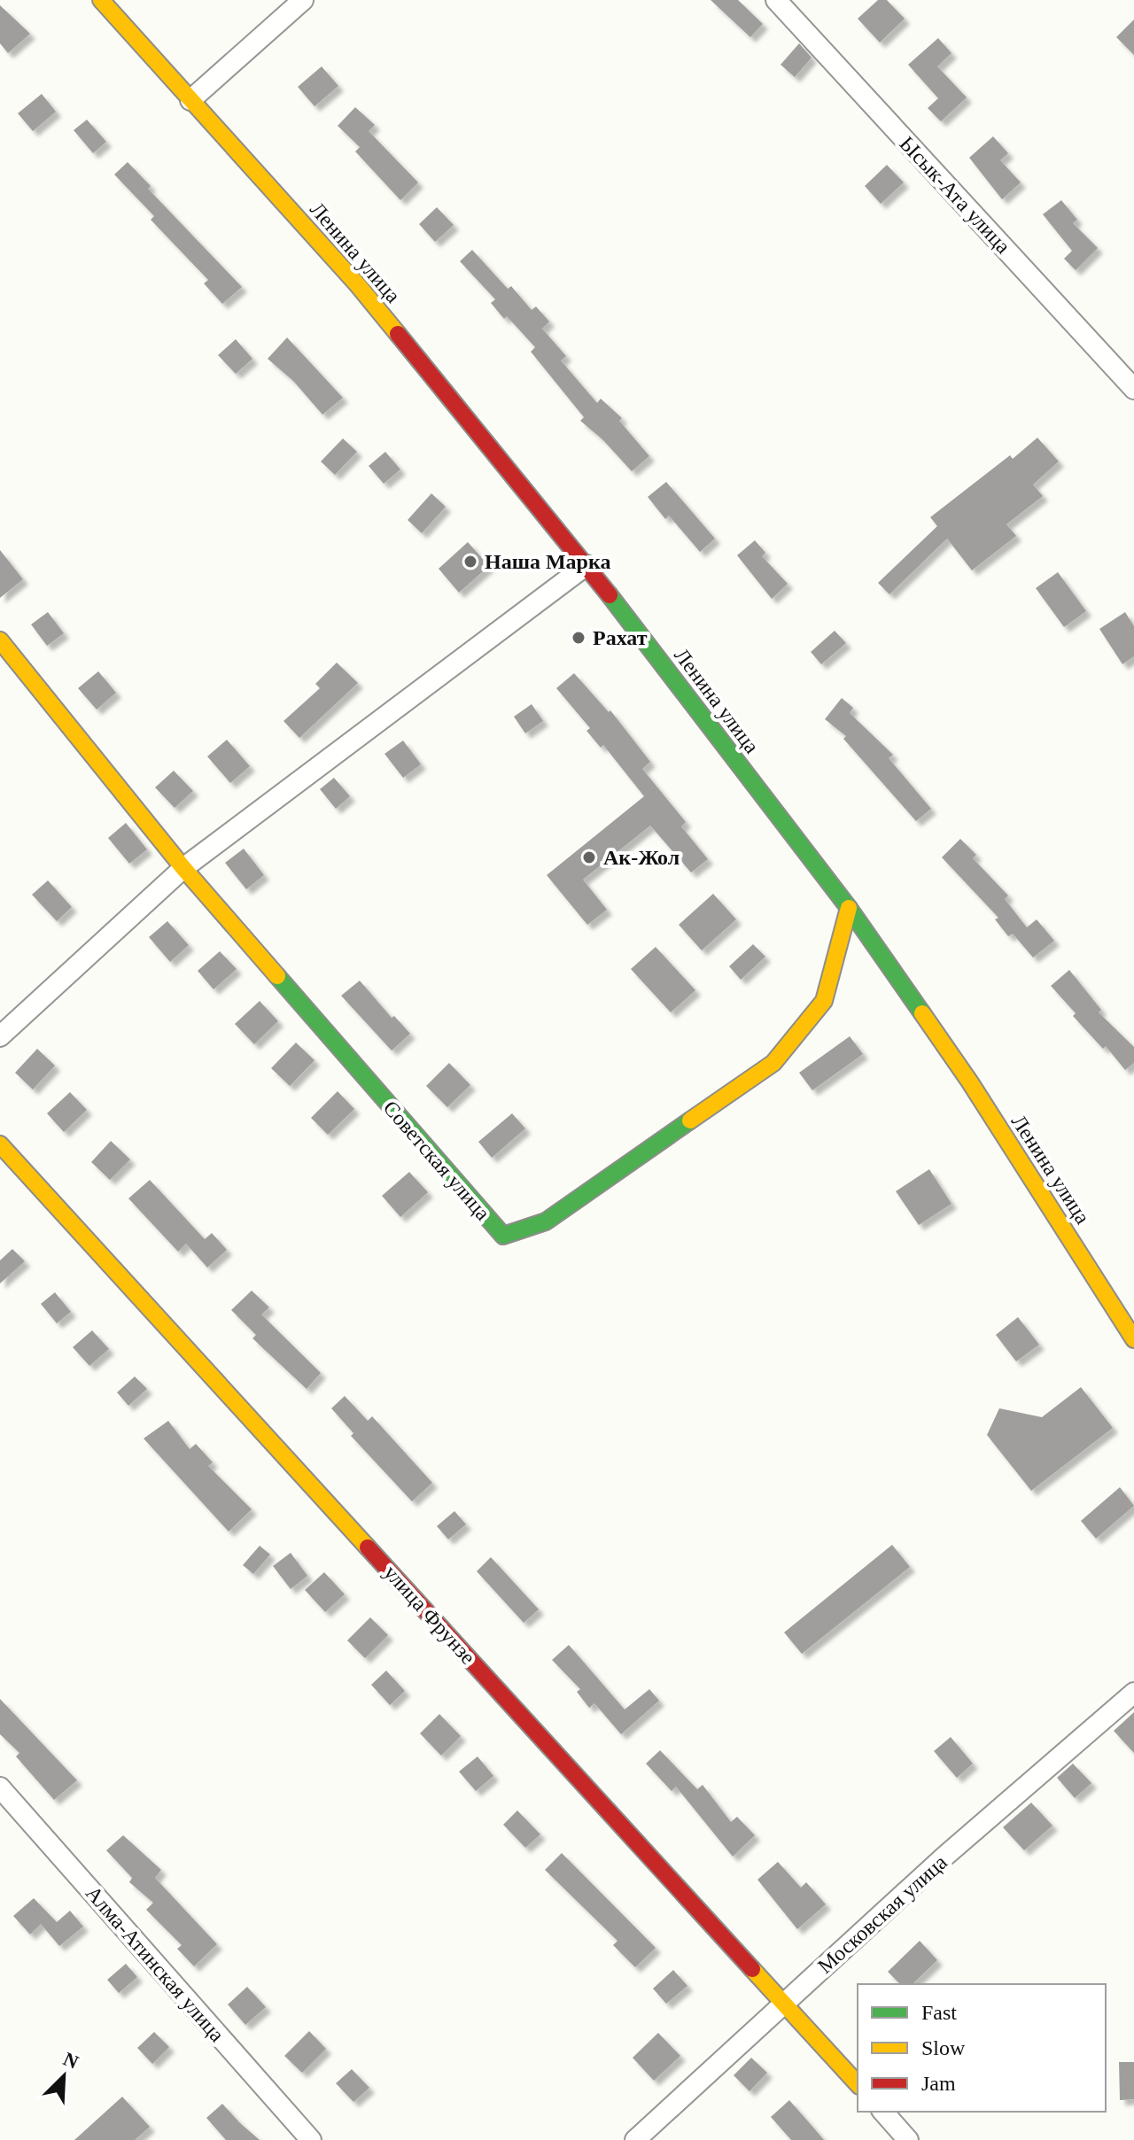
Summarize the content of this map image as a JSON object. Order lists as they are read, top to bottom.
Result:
{
  "streets": {
    "street": [
      "Ысык-Ата улица",
      "Ленина улица",
      "Советская улица",
      "улица Фрунзе",
      "Московская улица",
      "Алма-Атинская улица"
    ]
  },
  "crossings": [
    ["Ленина улица", "Советская улица"],
    ["улица Фрунзе", "Московская улица"]
  ],
  "places": ["Наша Марка", "Рахат", "Ак-Жол"],
  "legend": ["Fast", "Slow", "Jam"],
  "north": "top right"
}
